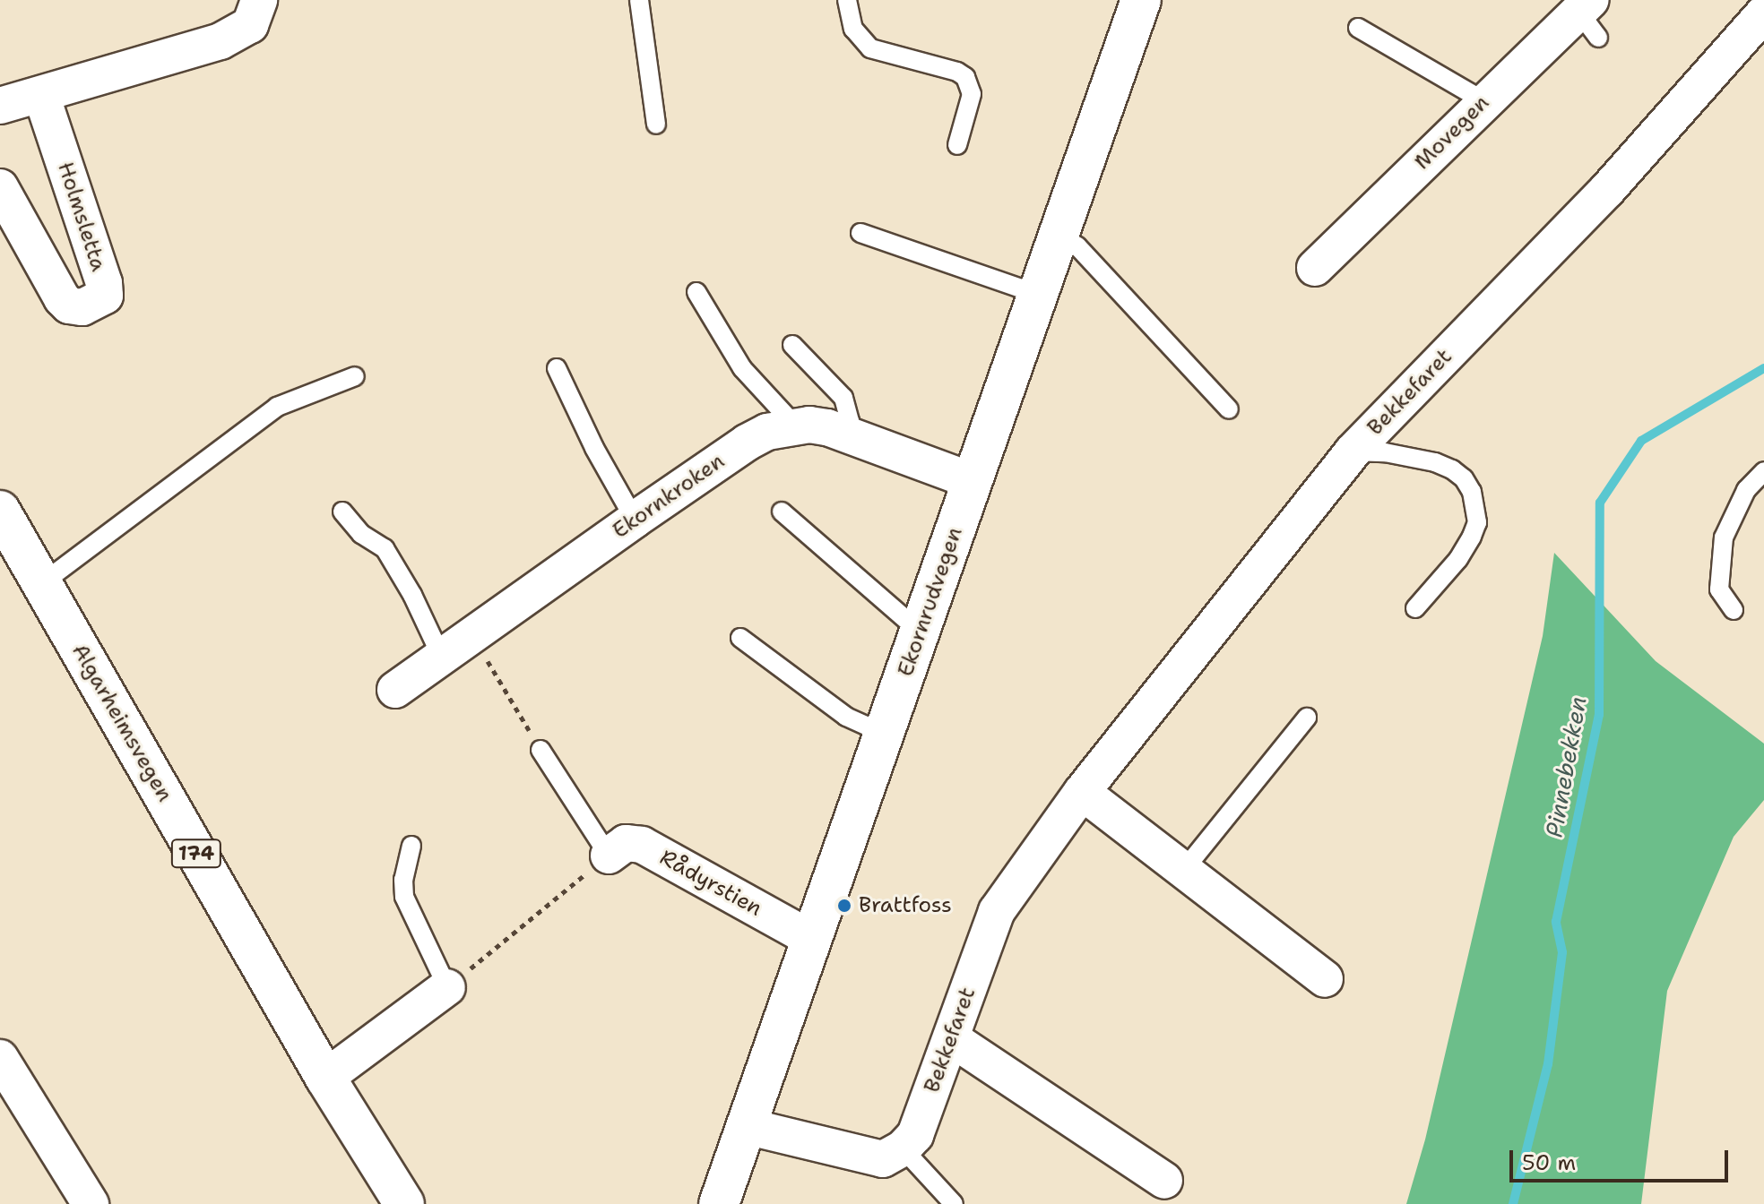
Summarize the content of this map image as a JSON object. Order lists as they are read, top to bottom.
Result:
{
  "streets": {
    "main road": ["Ekornrudvegen", "Algarheimsvegen", "174"],
    "street": [
      "Movegen",
      "Holmsletta",
      "Bekkefaret",
      "Ekornkroken",
      "Rådyrstien"
    ]
  },
  "crossings": [
    ["Ekornkroken", "Ekornrudvegen"],
    ["Ekornrudvegen", "Rådyrstien"]
  ],
  "water": ["Pinnebekken"],
  "places": ["Brattfoss"],
  "scale_bar": "50 m"
}
